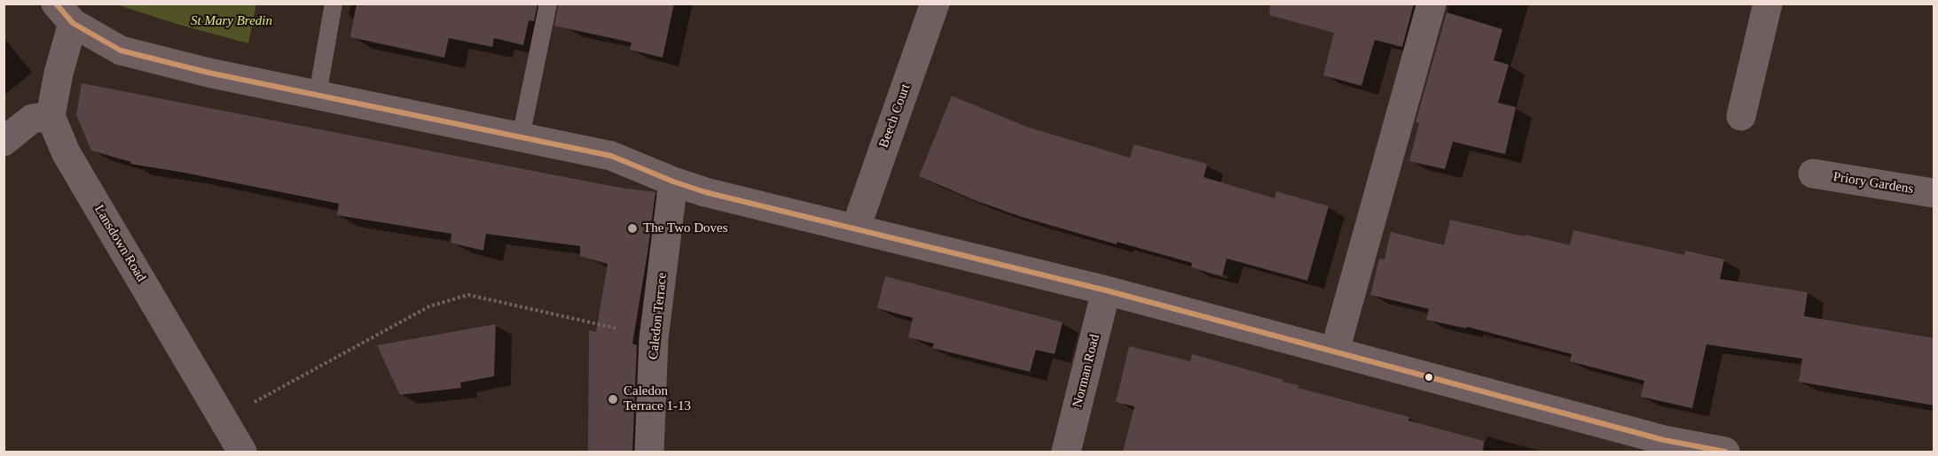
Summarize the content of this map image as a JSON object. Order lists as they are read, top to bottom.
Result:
{
  "streets": {
    "street": [
      "Beech Court",
      "Priory Gardens",
      "Lansdown Road",
      "Caledon Terrace",
      "Norman Road"
    ]
  },
  "parks": ["St Mary Bredin"],
  "places": ["The Two Doves", "Caledon Terrace 1-13"]
}
